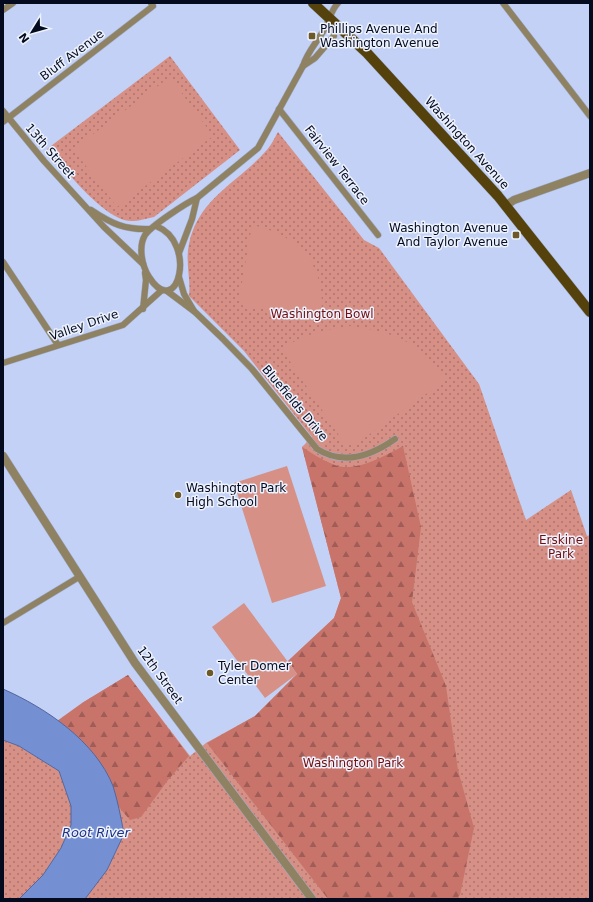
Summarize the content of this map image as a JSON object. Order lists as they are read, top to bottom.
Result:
{
  "streets": {
    "main road": ["Washington Avenue"],
    "street": [
      "Bluff Avenue",
      "13th Street",
      "Fairview Terrace",
      "Valley Drive",
      "Bluefields Drive",
      "12th Street"
    ]
  },
  "crossings": [
    ["Bluff Avenue", "13th Street"],
    ["13th Street", "Valley Drive"],
    ["13th Street", "Bluefields Drive"],
    ["Valley Drive", "Bluefields Drive"]
  ],
  "water": ["Root River"],
  "parks": ["Washington Bowl", "Erskine Park", "Washington Park"],
  "places": {
    "transit": ["Phillips Avenue And Washington Avenue", "Washington Avenue And Taylor Avenue"],
    "other": ["Washington Park High School", "Tyler Domer Center"]
  },
  "north": "bottom left"
}
